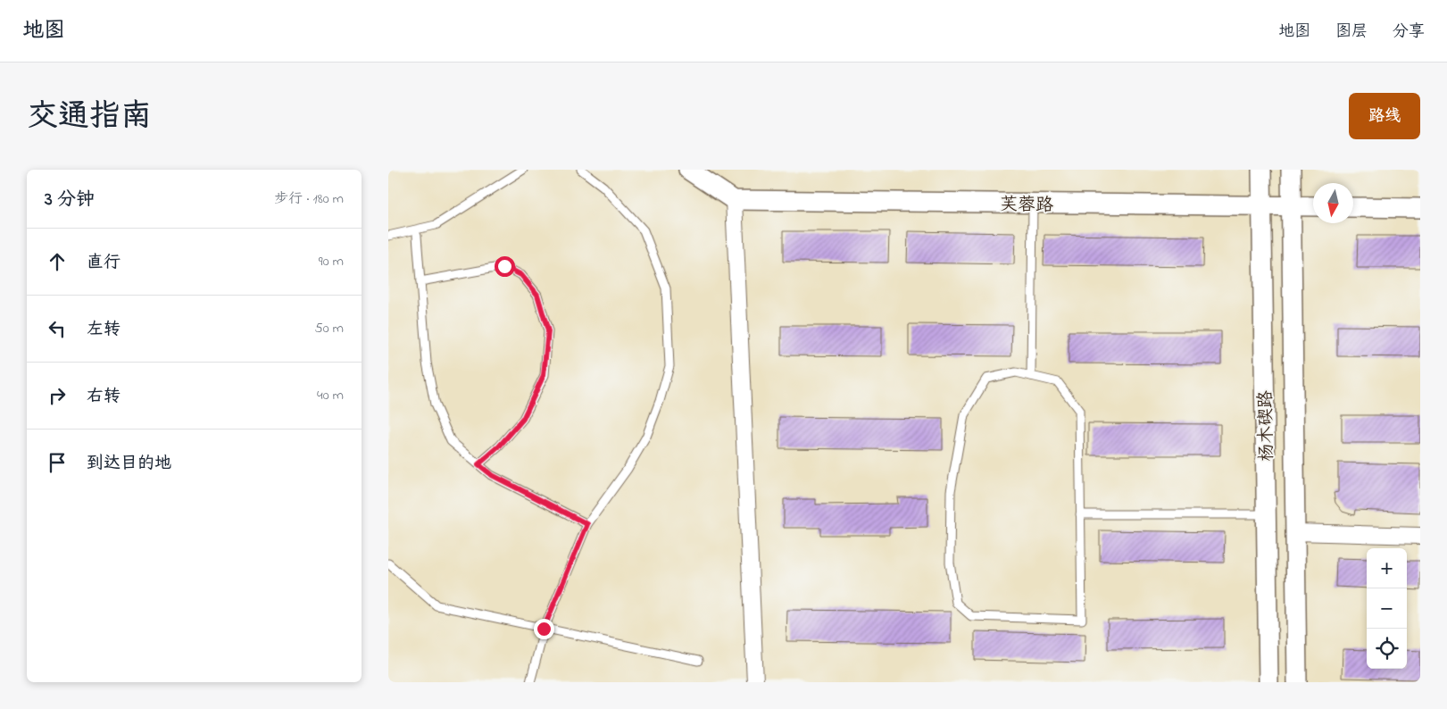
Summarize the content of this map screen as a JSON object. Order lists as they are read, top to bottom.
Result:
{
  "streets": {
    "street": ["芙蓉路", "杨木碶路"]
  },
  "crossings": [
    ["芙蓉路", "杨木碶路"]
  ],
  "north": "bottom",
  "page": {
    "header": "地图",
    "nav": ["地图", "图层", "分享"],
    "title": "交通指南",
    "buttons": "路线",
    "heading": ["3 分钟", "步行 · 180 m"],
    "list": [
      ["直行", "90 m"],
      ["左转", "50 m"],
      ["右转", "40 m"],
      "到达目的地"
    ],
    "map_buttons": ["+", "−"]
  }
}
